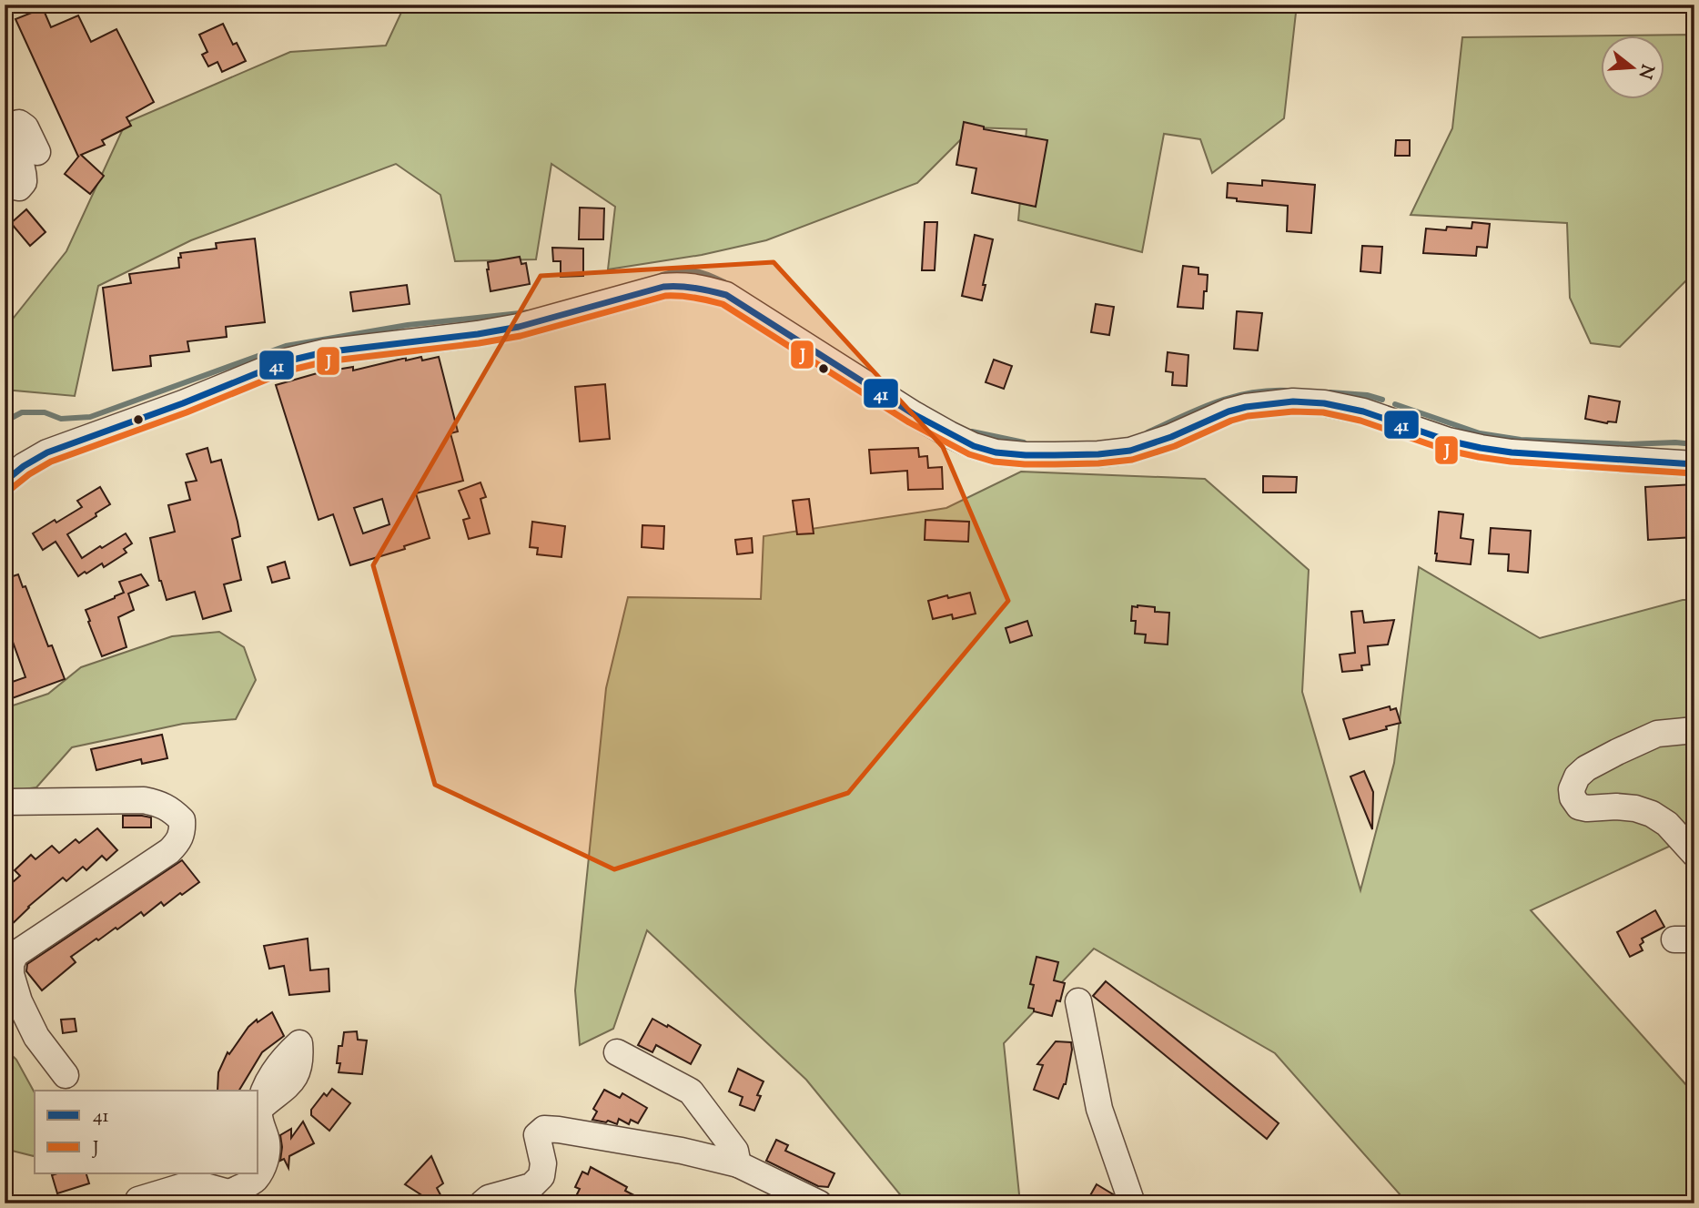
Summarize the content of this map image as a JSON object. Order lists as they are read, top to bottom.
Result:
{
  "lines": ["transit line 41", "transit line J"],
  "legend": ["41", "J"],
  "north": "right"
}
